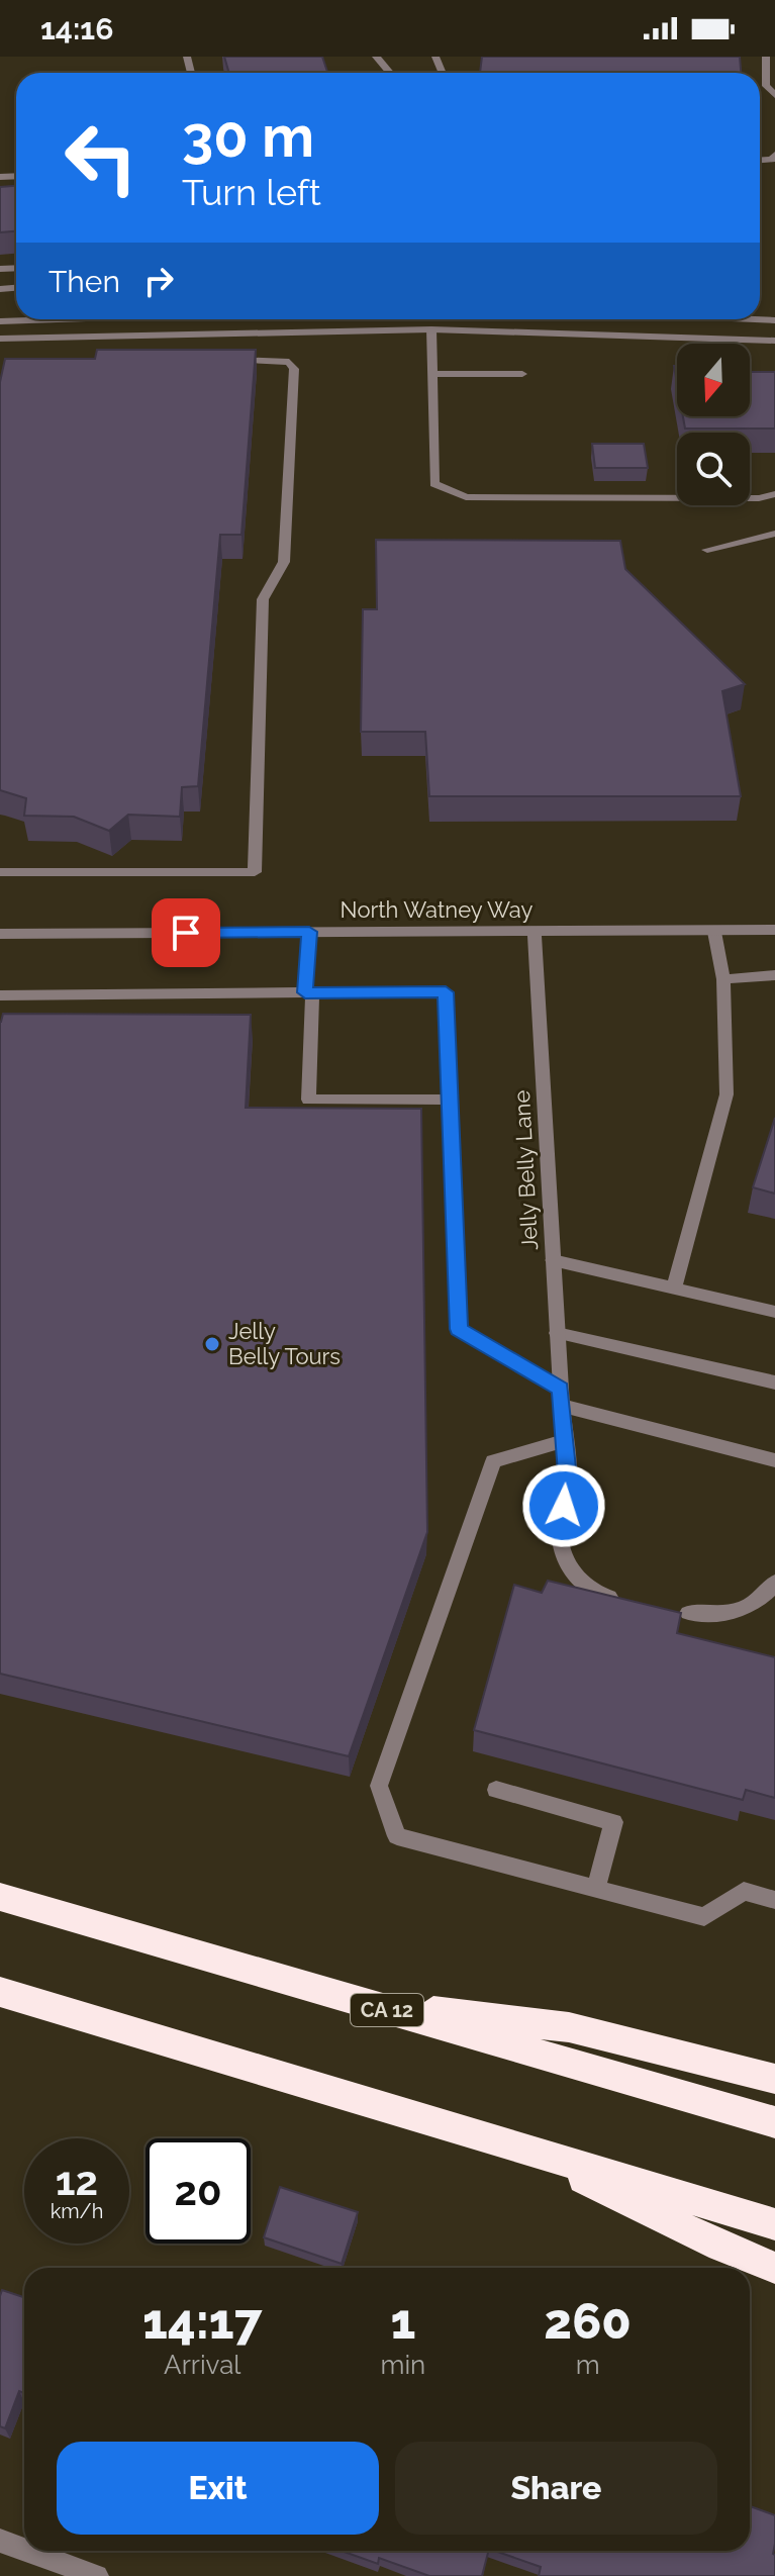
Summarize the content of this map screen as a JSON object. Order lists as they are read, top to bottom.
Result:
{
  "streets": {
    "highway": ["CA 12"],
    "street": ["North Watney Way", "Jelly Belly Lane"]
  },
  "crossings": [
    ["North Watney Way", "Jelly Belly Lane"]
  ],
  "places": ["Jelly Belly Tours"],
  "north": "bottom",
  "page": {
    "status": "14:16",
    "turn": ["30 m", "Turn left"],
    "then": "Then",
    "speed": "12 km/h",
    "limit": "20",
    "eta": [
      "14:17",
      "Arrival",
      "1",
      "min",
      "260",
      "m"
    ],
    "buttons": ["Exit", "Share"]
  }
}
